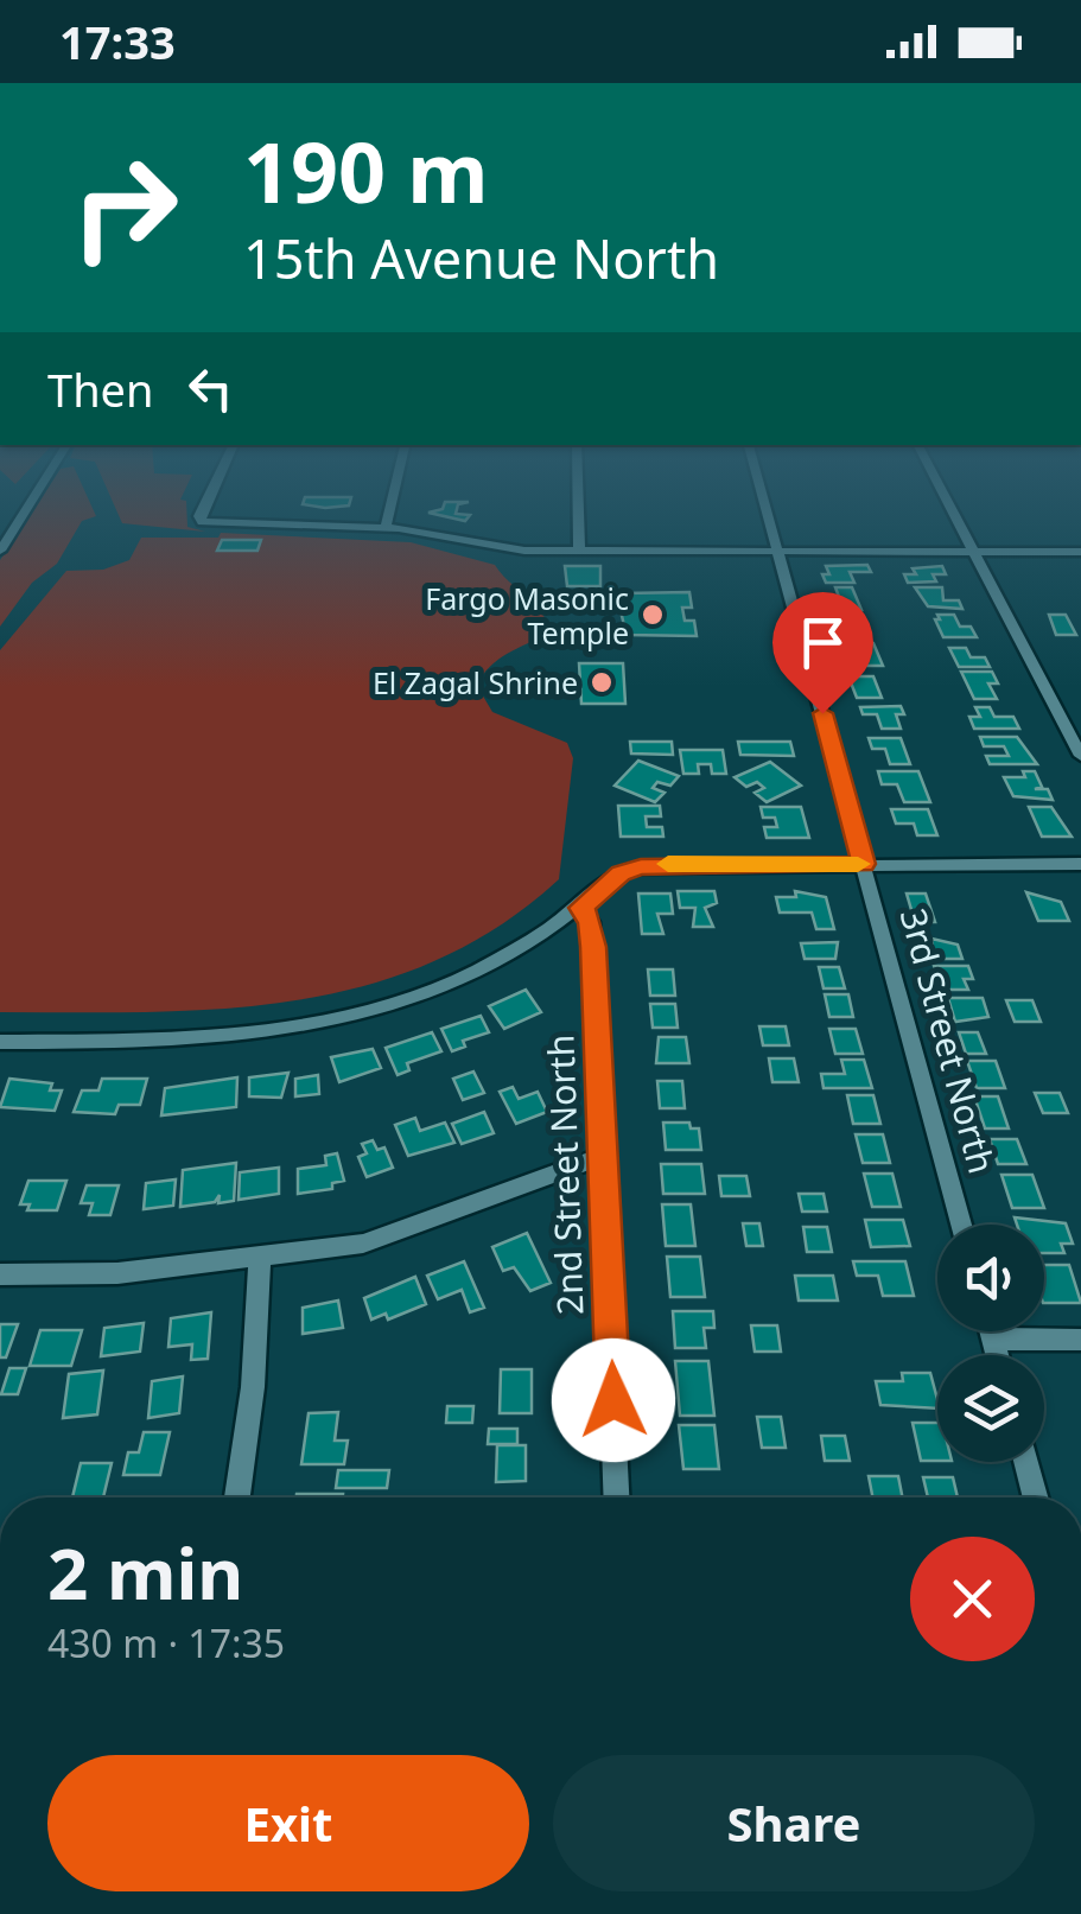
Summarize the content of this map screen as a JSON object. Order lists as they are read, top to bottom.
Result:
{
  "streets": {
    "street": ["3rd Street North", "2nd Street North"]
  },
  "places": ["Fargo Masonic Temple", "El Zagal Shrine"],
  "page": {
    "status": "17:33",
    "turn": ["190 m", "15th Avenue North"],
    "then": "Then",
    "heading": ["2 min", "430 m · 17:35"],
    "buttons": ["Exit", "Share"]
  }
}
